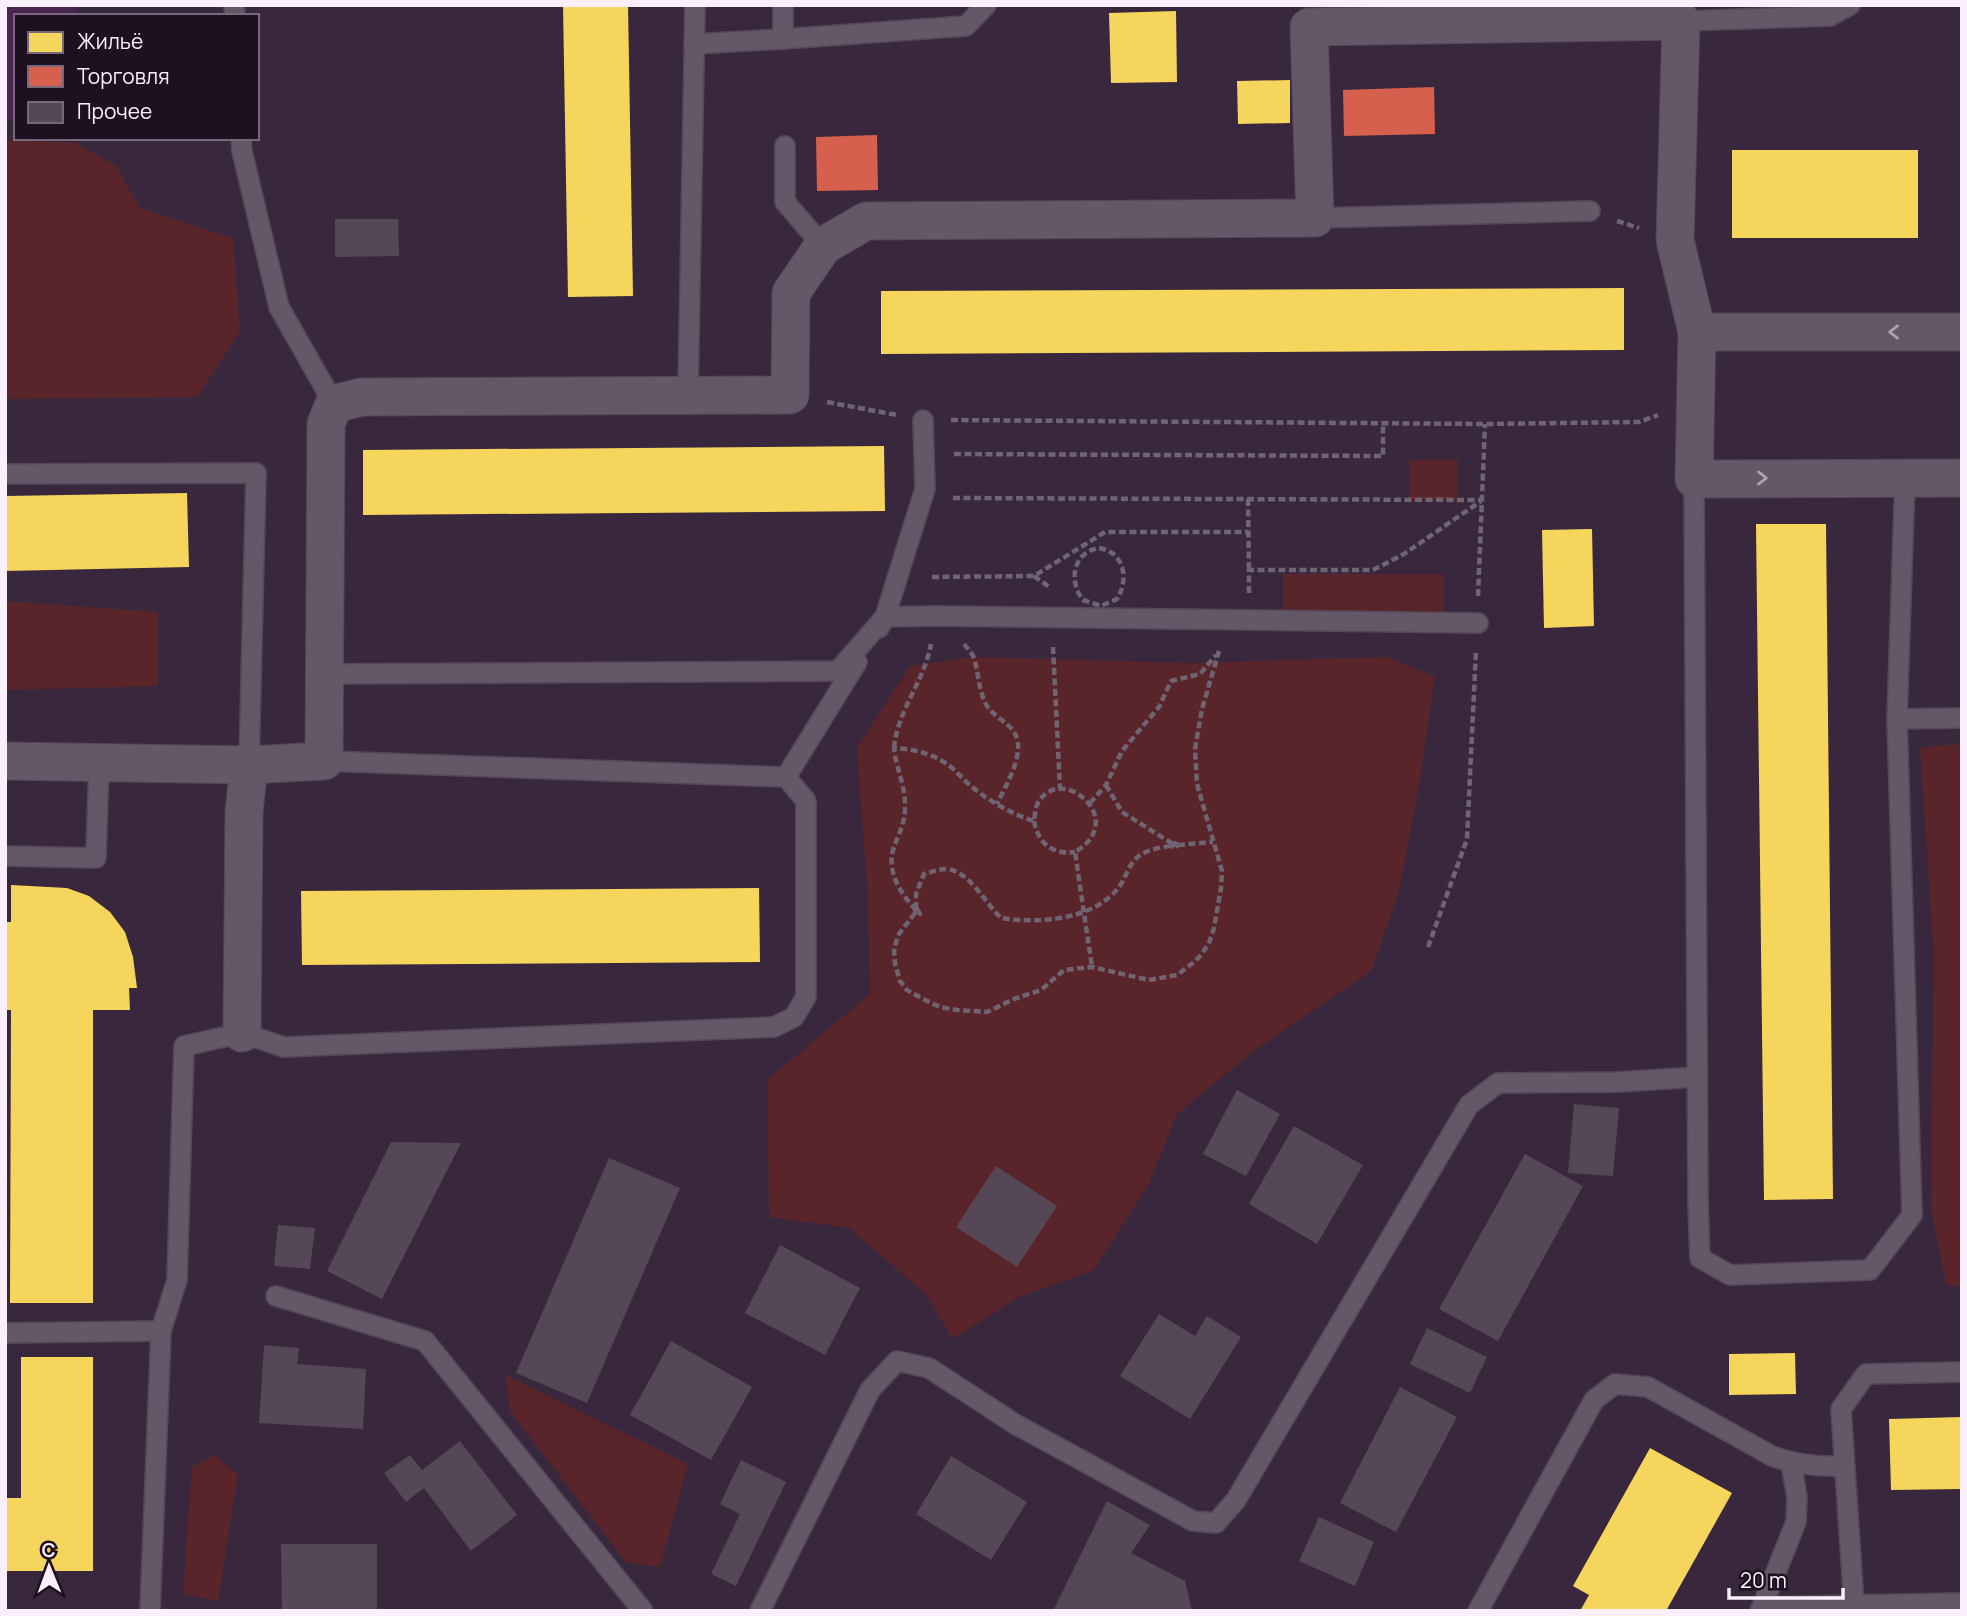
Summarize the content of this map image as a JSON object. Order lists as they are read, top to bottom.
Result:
{
  "legend": ["Жильё", "Торговля", "Прочее"],
  "scale_bar": "20 m",
  "north": "top"
}
